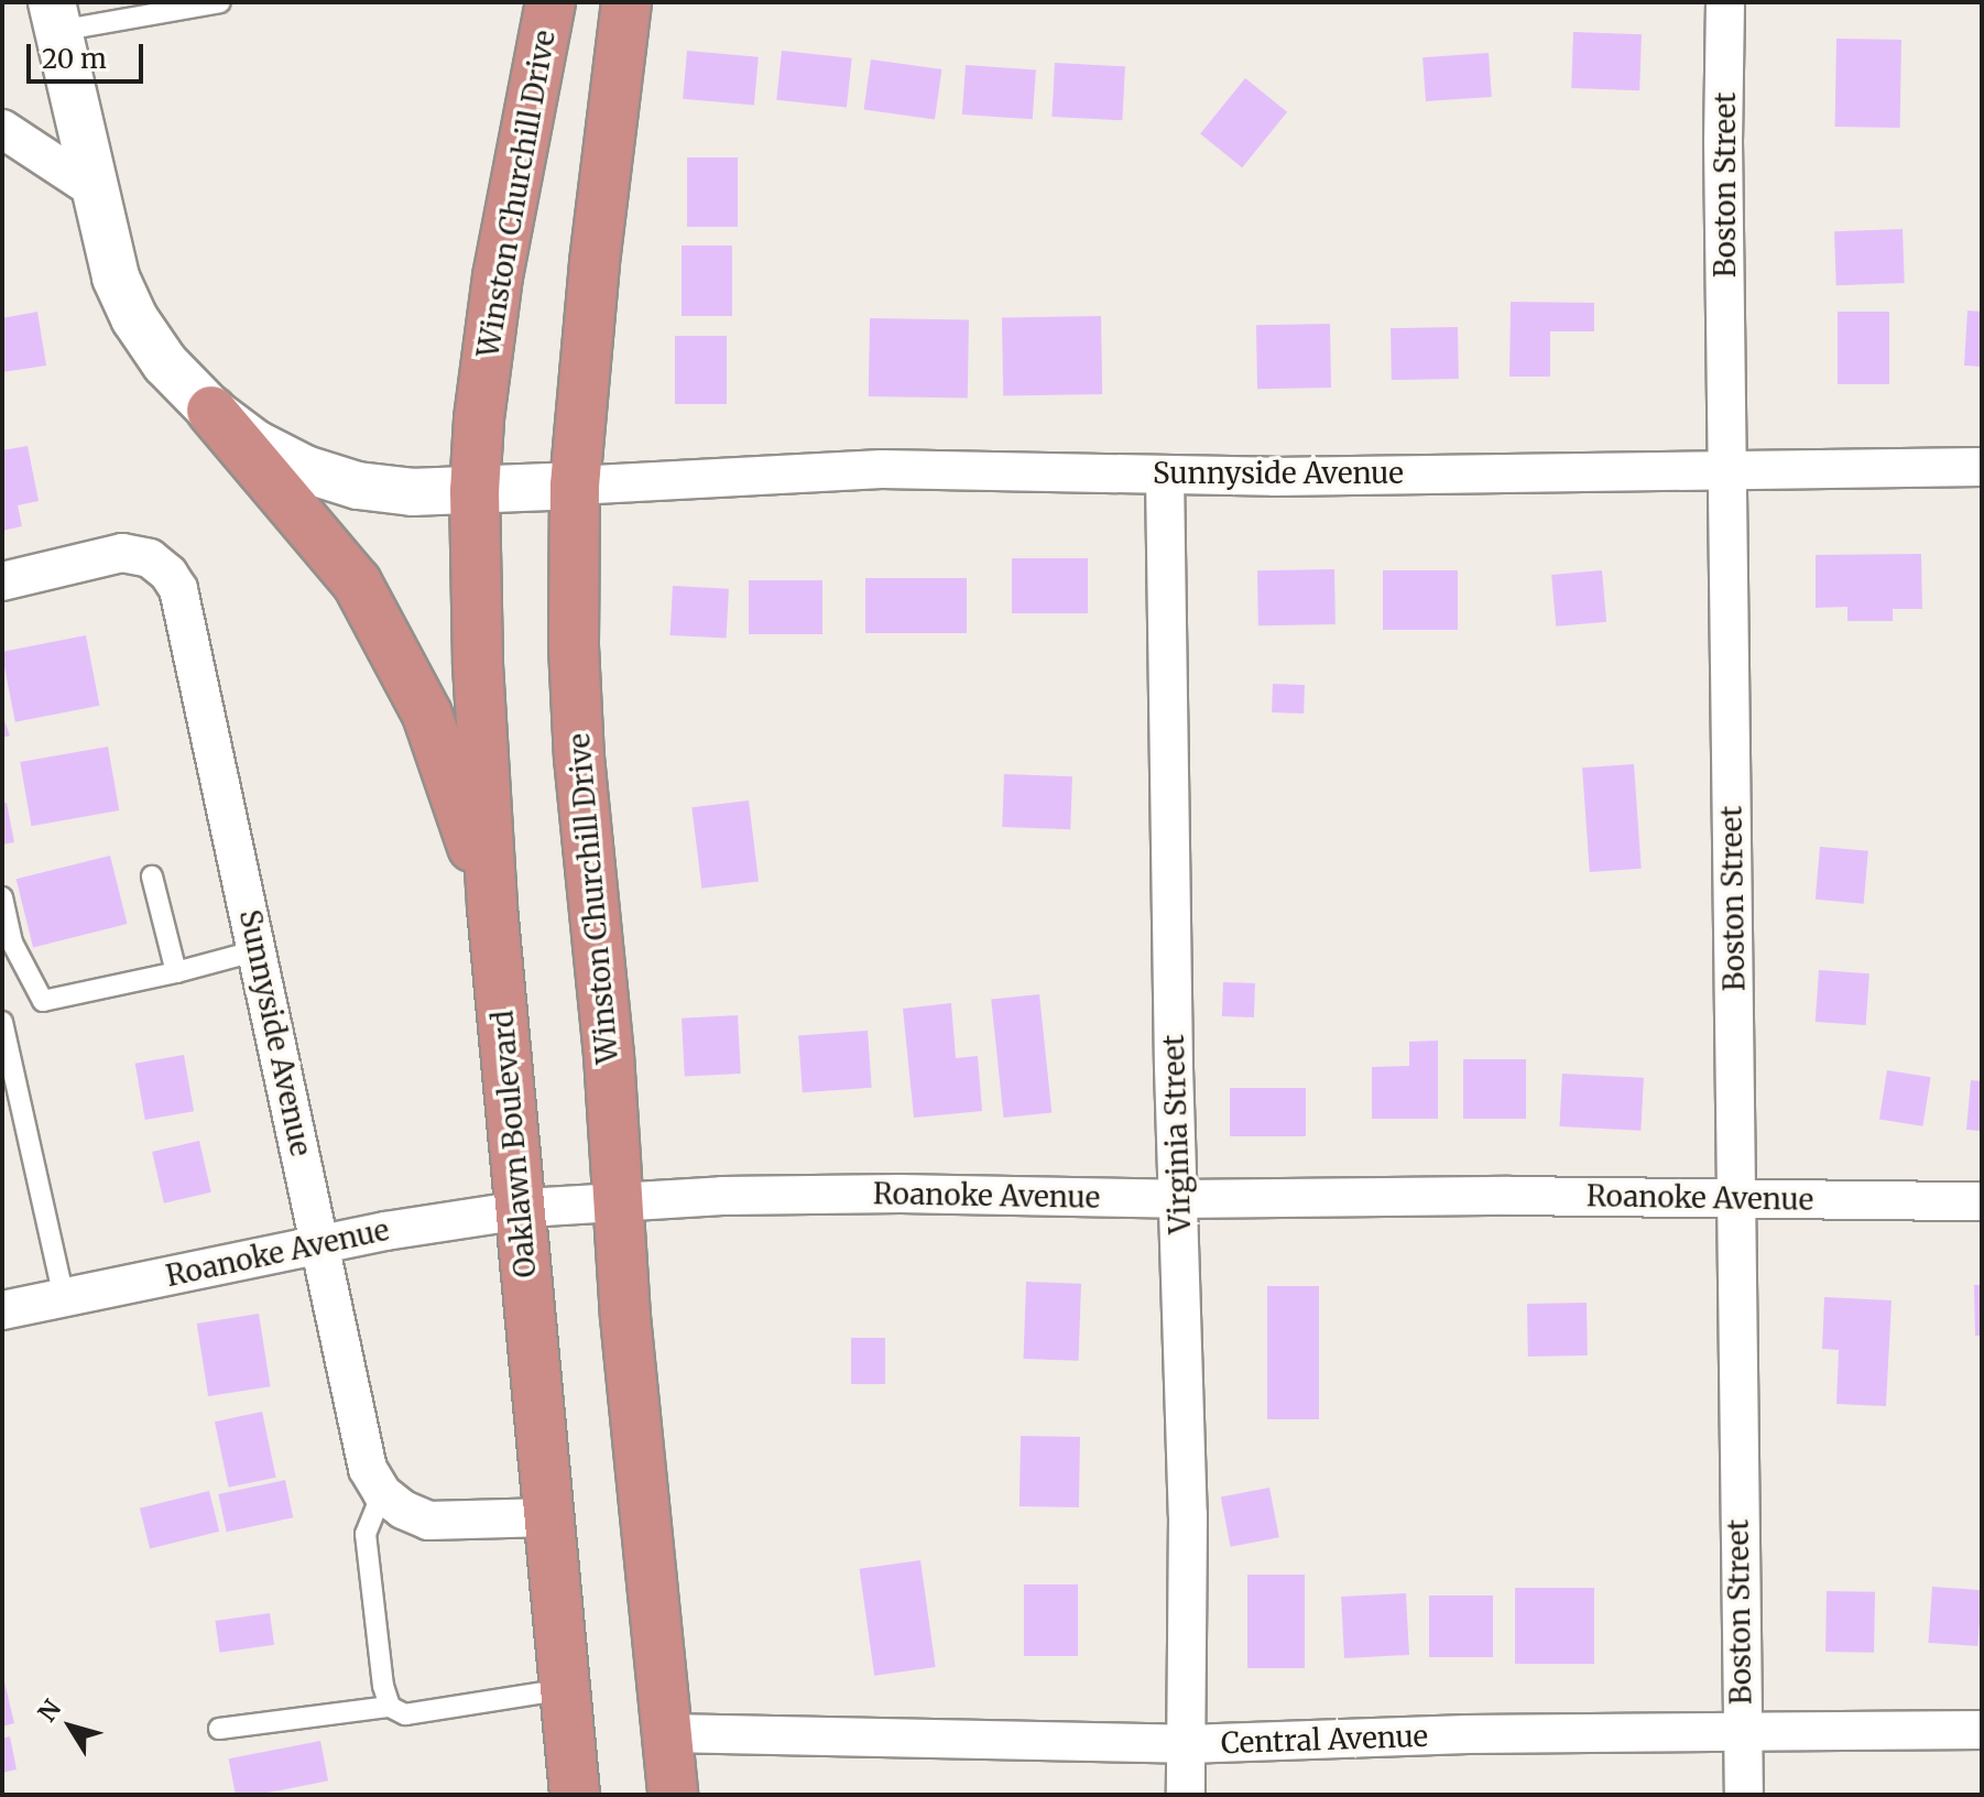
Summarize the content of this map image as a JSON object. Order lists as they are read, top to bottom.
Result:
{
  "streets": {
    "highway": ["Winston Churchill Drive", "Oaklawn Boulevard"],
    "street": [
      "Boston Street",
      "Sunnyside Avenue",
      "Virginia Street",
      "Roanoke Avenue",
      "Central Avenue"
    ]
  },
  "crossings": [
    ["Boston Street", "Sunnyside Avenue"],
    ["Boston Street", "Roanoke Avenue"],
    ["Boston Street", "Central Avenue"],
    ["Winston Churchill Drive", "Sunnyside Avenue"],
    ["Winston Churchill Drive", "Oaklawn Boulevard"],
    ["Winston Churchill Drive", "Roanoke Avenue"],
    ["Winston Churchill Drive", "Central Avenue"],
    ["Sunnyside Avenue", "Virginia Street"],
    ["Sunnyside Avenue", "Roanoke Avenue"],
    ["Virginia Street", "Roanoke Avenue"],
    ["Virginia Street", "Central Avenue"],
    ["Oaklawn Boulevard", "Roanoke Avenue"]
  ],
  "scale_bar": "20 m",
  "north": "top left"
}
